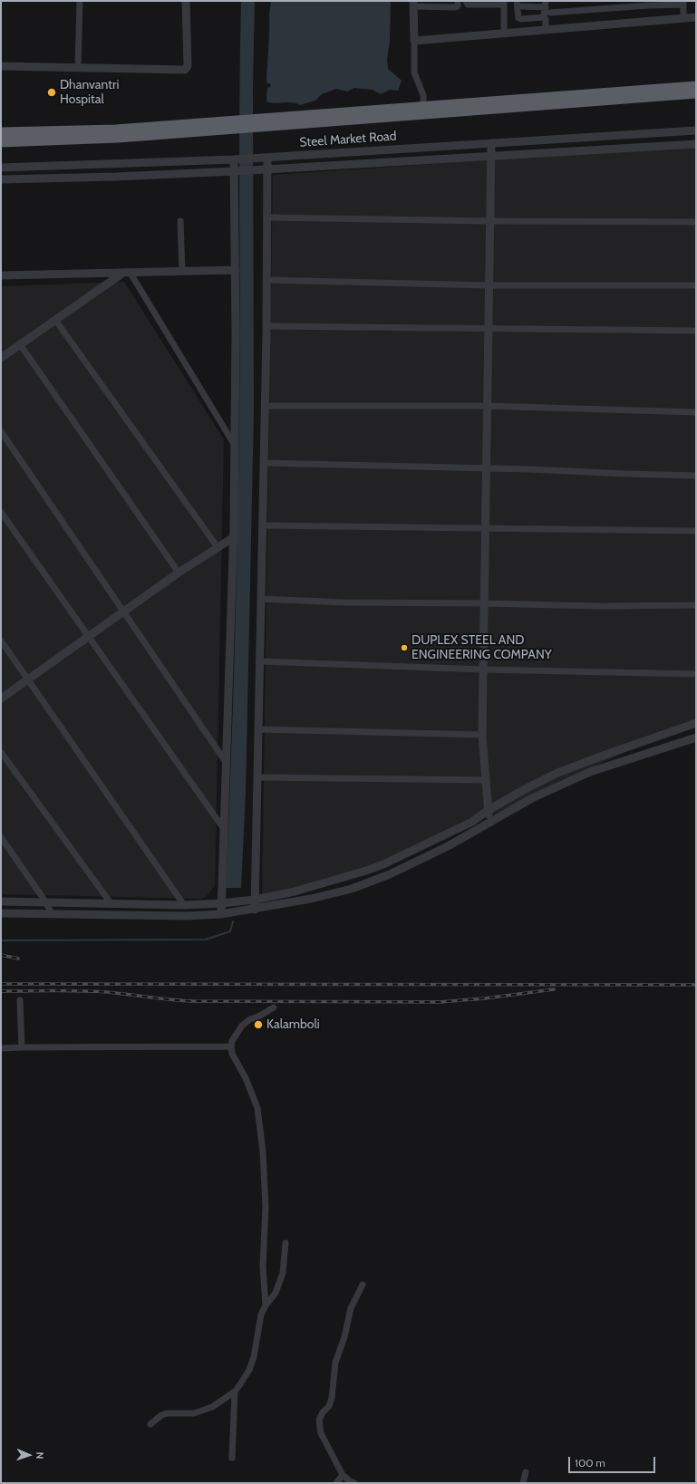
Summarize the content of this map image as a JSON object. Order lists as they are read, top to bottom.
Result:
{
  "streets": {
    "street": ["Steel Market Road"]
  },
  "places": ["Dhanvantri Hospital", "DUPLEX STEEL AND ENGINEERING COMPANY", "Kalamboli"],
  "scale_bar": "100 m",
  "north": "right"
}
